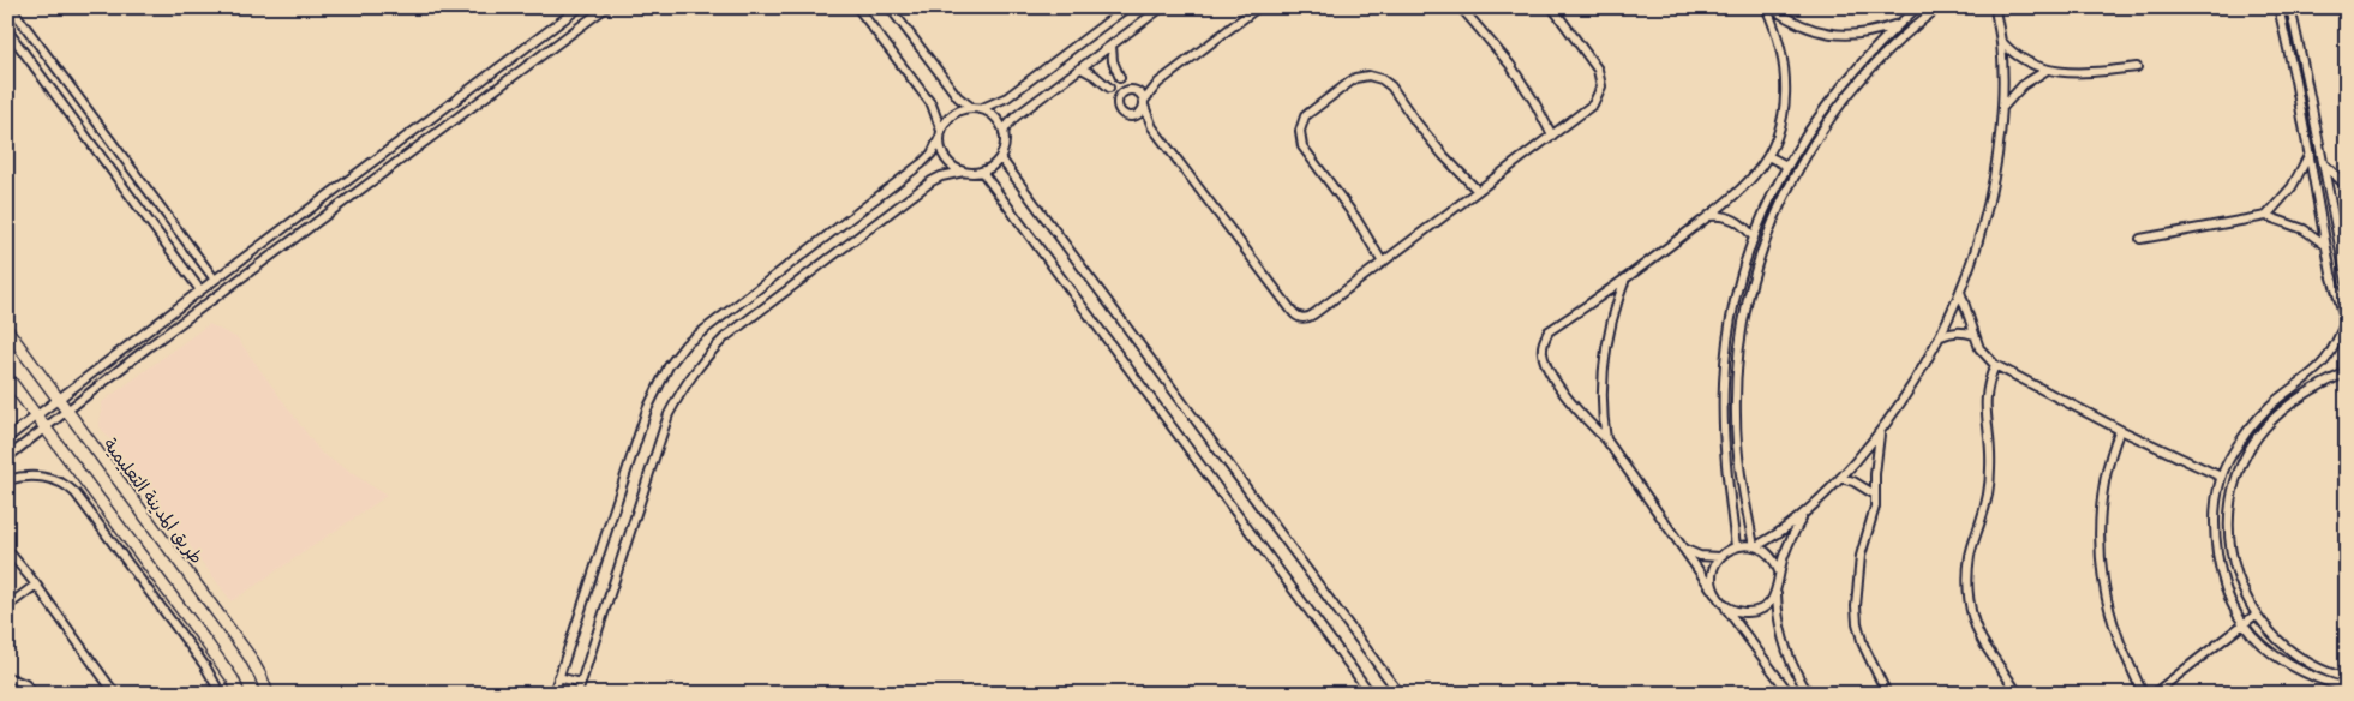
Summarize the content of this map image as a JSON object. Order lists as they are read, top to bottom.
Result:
{
  "streets": {
    "street": ["طريق المدينة التعليمية"]
  }
}
